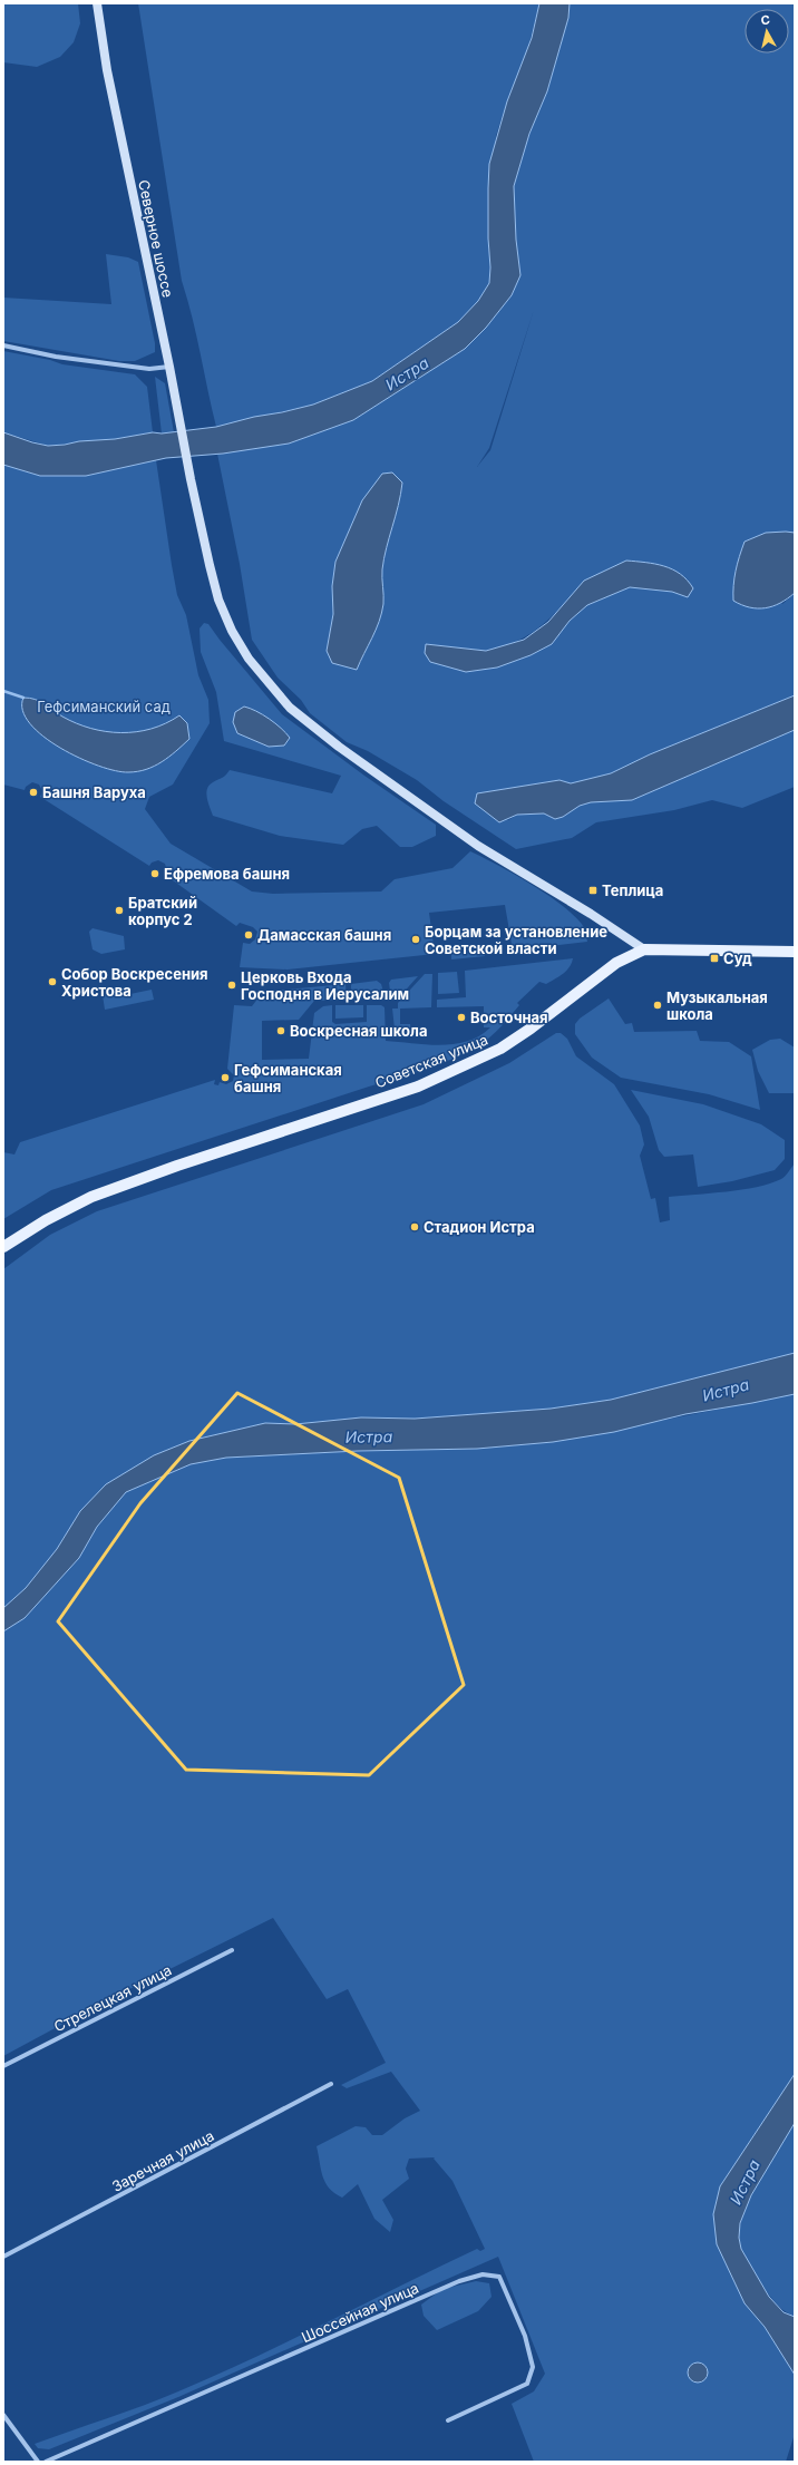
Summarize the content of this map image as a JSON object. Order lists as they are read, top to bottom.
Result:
{
  "streets": {
    "main road": ["Северное шоссе", "Советская улица"],
    "street": ["Стрелецкая улица", "Заречная улица", "Шоссейная улица"]
  },
  "crossings": [
    ["Северное шоссе", "Советская улица"]
  ],
  "water": ["Истра"],
  "parks": ["Гефсиманский сад"],
  "places": {
    "other": [
      "Башня Варуха",
      "Ефремова башня",
      "Братский корпус 2",
      "Дамасская башня",
      "Борцам за установление Советской власти",
      "Собор Воскресения Христова",
      "Церковь Входа Господня в Иерусалим",
      "Музыкальная школа",
      "Восточная",
      "Воскресная школа",
      "Гефсиманская башня",
      "Стадион Истра"
    ],
    "transit": ["Теплица", "Суд"]
  },
  "north": "top"
}
